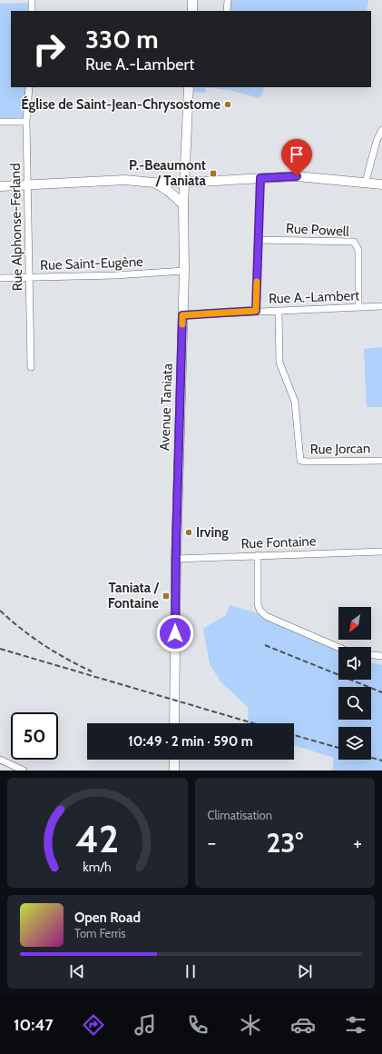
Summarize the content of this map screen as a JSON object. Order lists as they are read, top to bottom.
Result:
{
  "streets": {
    "main road": ["Avenue Taniata"],
    "street": [
      "Rue Alphonse-Ferland",
      "Rue Powell",
      "Rue Saint-Eugène",
      "Rue A.-Lambert",
      "Rue Jorcan",
      "Rue Fontaine"
    ]
  },
  "crossings": [
    ["Rue Alphonse-Ferland", "Rue Saint-Eugène"],
    ["Rue Powell", "Rue A.-Lambert"],
    ["Rue Saint-Eugène", "Avenue Taniata"],
    ["Rue A.-Lambert", "Avenue Taniata"],
    ["Rue A.-Lambert", "Rue Jorcan"],
    ["Avenue Taniata", "Rue Fontaine"]
  ],
  "places": {
    "other": ["Église de Saint-Jean-Chrysostome", "Irving"],
    "transit": ["P.-Beaumont / Taniata", "Taniata / Fontaine"]
  },
  "north": "bottom left",
  "page": {
    "turn": ["330 m", "Rue A.-Lambert"],
    "limit": "50",
    "trip": "10:49 · 2 min · 590 m",
    "tile": "Climatisation",
    "heat": ["−", "23°", "+"],
    "song": ["Open Road", "Tom Ferris"],
    "tabs": "10:47",
    "gauge": ["42", "km/h"]
  }
}
